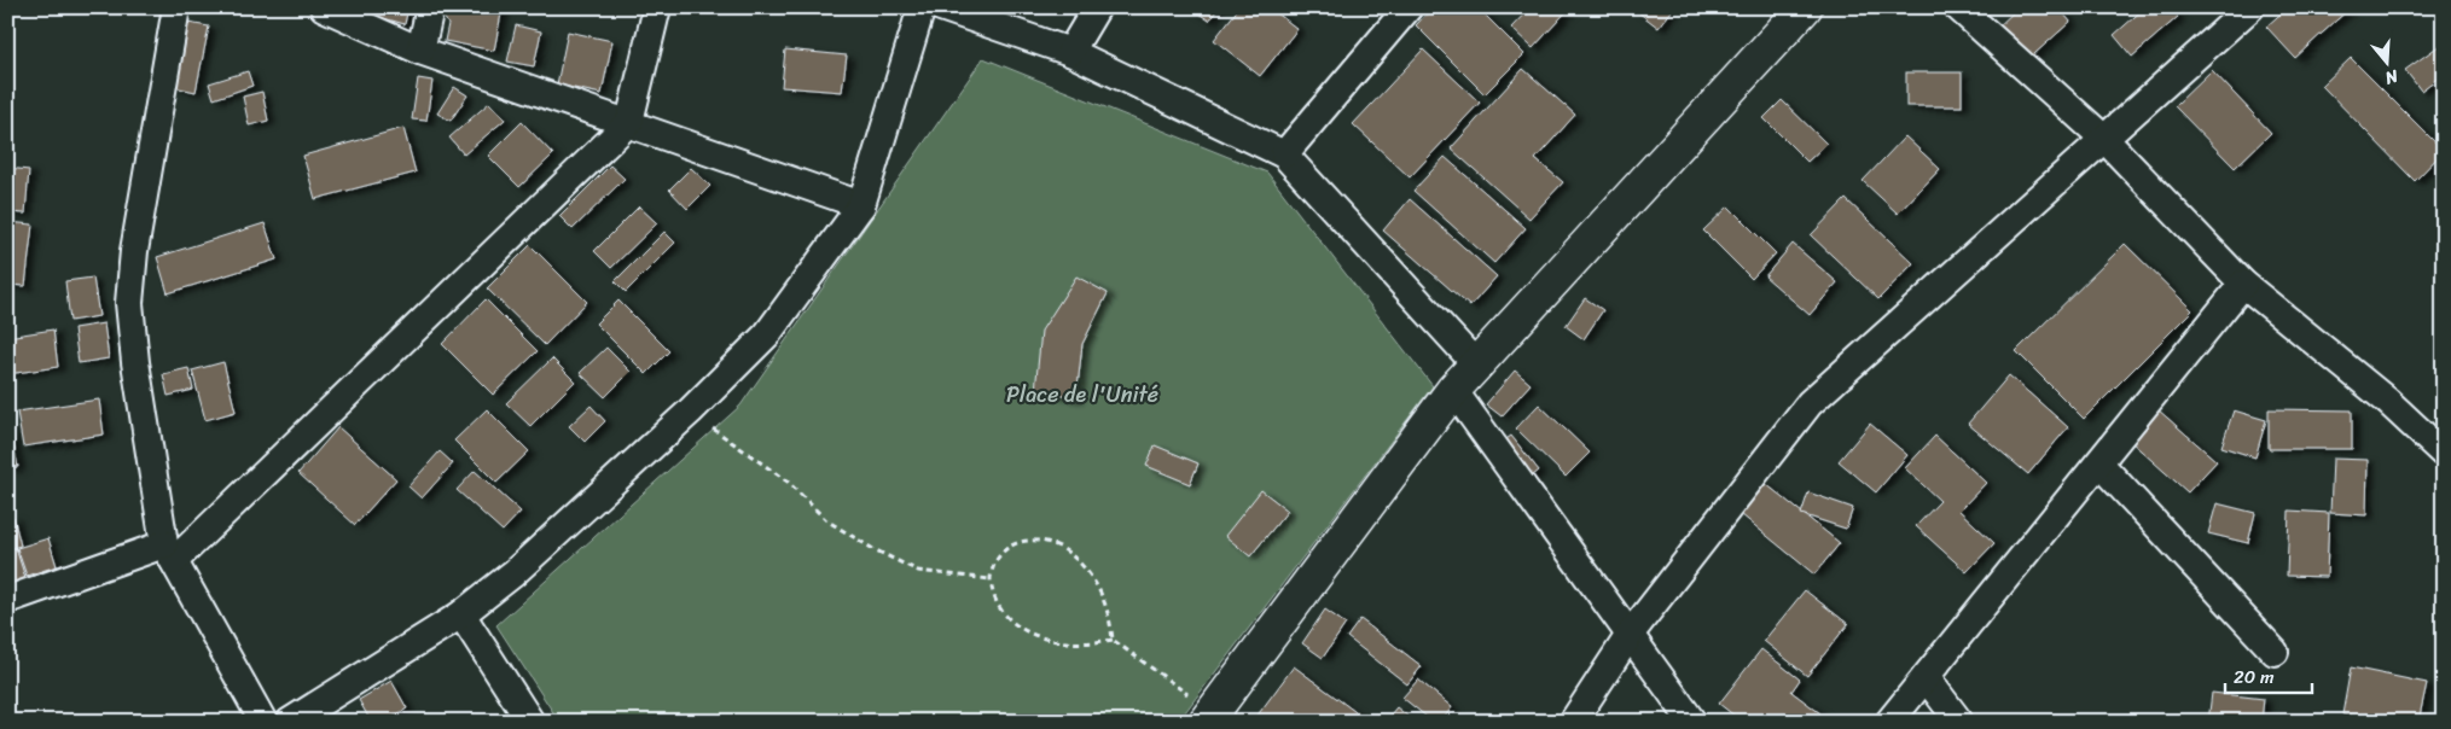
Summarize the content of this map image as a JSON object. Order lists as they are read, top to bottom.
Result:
{
  "parks": ["Place de l'Unité"],
  "scale_bar": "20 m",
  "north": "bottom"
}
